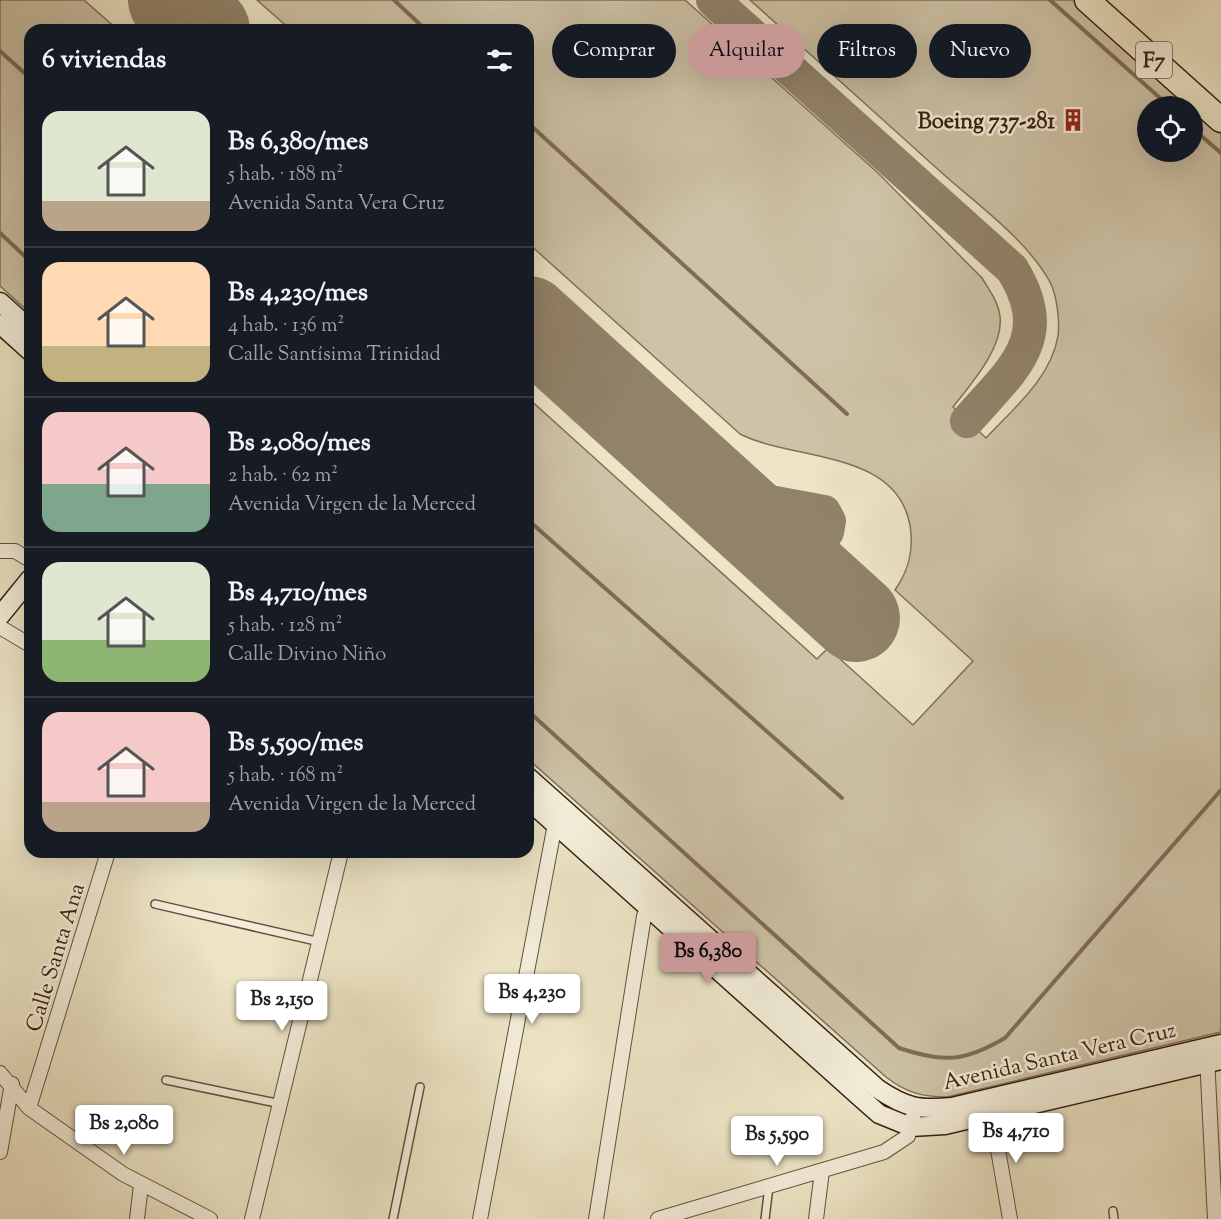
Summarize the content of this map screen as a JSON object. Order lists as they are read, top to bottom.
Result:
{
  "streets": {
    "highway": ["F7"],
    "main road": ["Avenida Santa Vera Cruz"],
    "street": ["Calle Santa Ana"]
  },
  "places": {
    "building": ["Boeing 737-281"]
  },
  "page": {
    "chip": [
      "Comprar",
      "Alquilar",
      "Filtros",
      "Nuevo"
    ],
    "heading": "6 viviendas",
    "list": [
      {
        "name": "Bs 6,380/mes",
        "note": "5 hab. · 188 m² · Avenida Santa Vera Cruz"
      },
      {
        "name": "Bs 4,230/mes",
        "note": "4 hab. · 136 m² · Calle Santísima Trinidad"
      },
      {
        "name": "Bs 2,080/mes",
        "note": "2 hab. · 62 m² · Avenida Virgen de la Merced"
      },
      {
        "name": "Bs 4,710/mes",
        "note": "5 hab. · 128 m² · Calle Divino Niño"
      },
      {
        "name": "Bs 5,590/mes",
        "note": "5 hab. · 168 m² · Avenida Virgen de la Merced"
      }
    ],
    "price": [
      "Bs 6,380",
      "Bs 4,230",
      "Bs 2,150",
      "Bs 2,080",
      "Bs 4,710",
      "Bs 5,590"
    ]
  }
}
